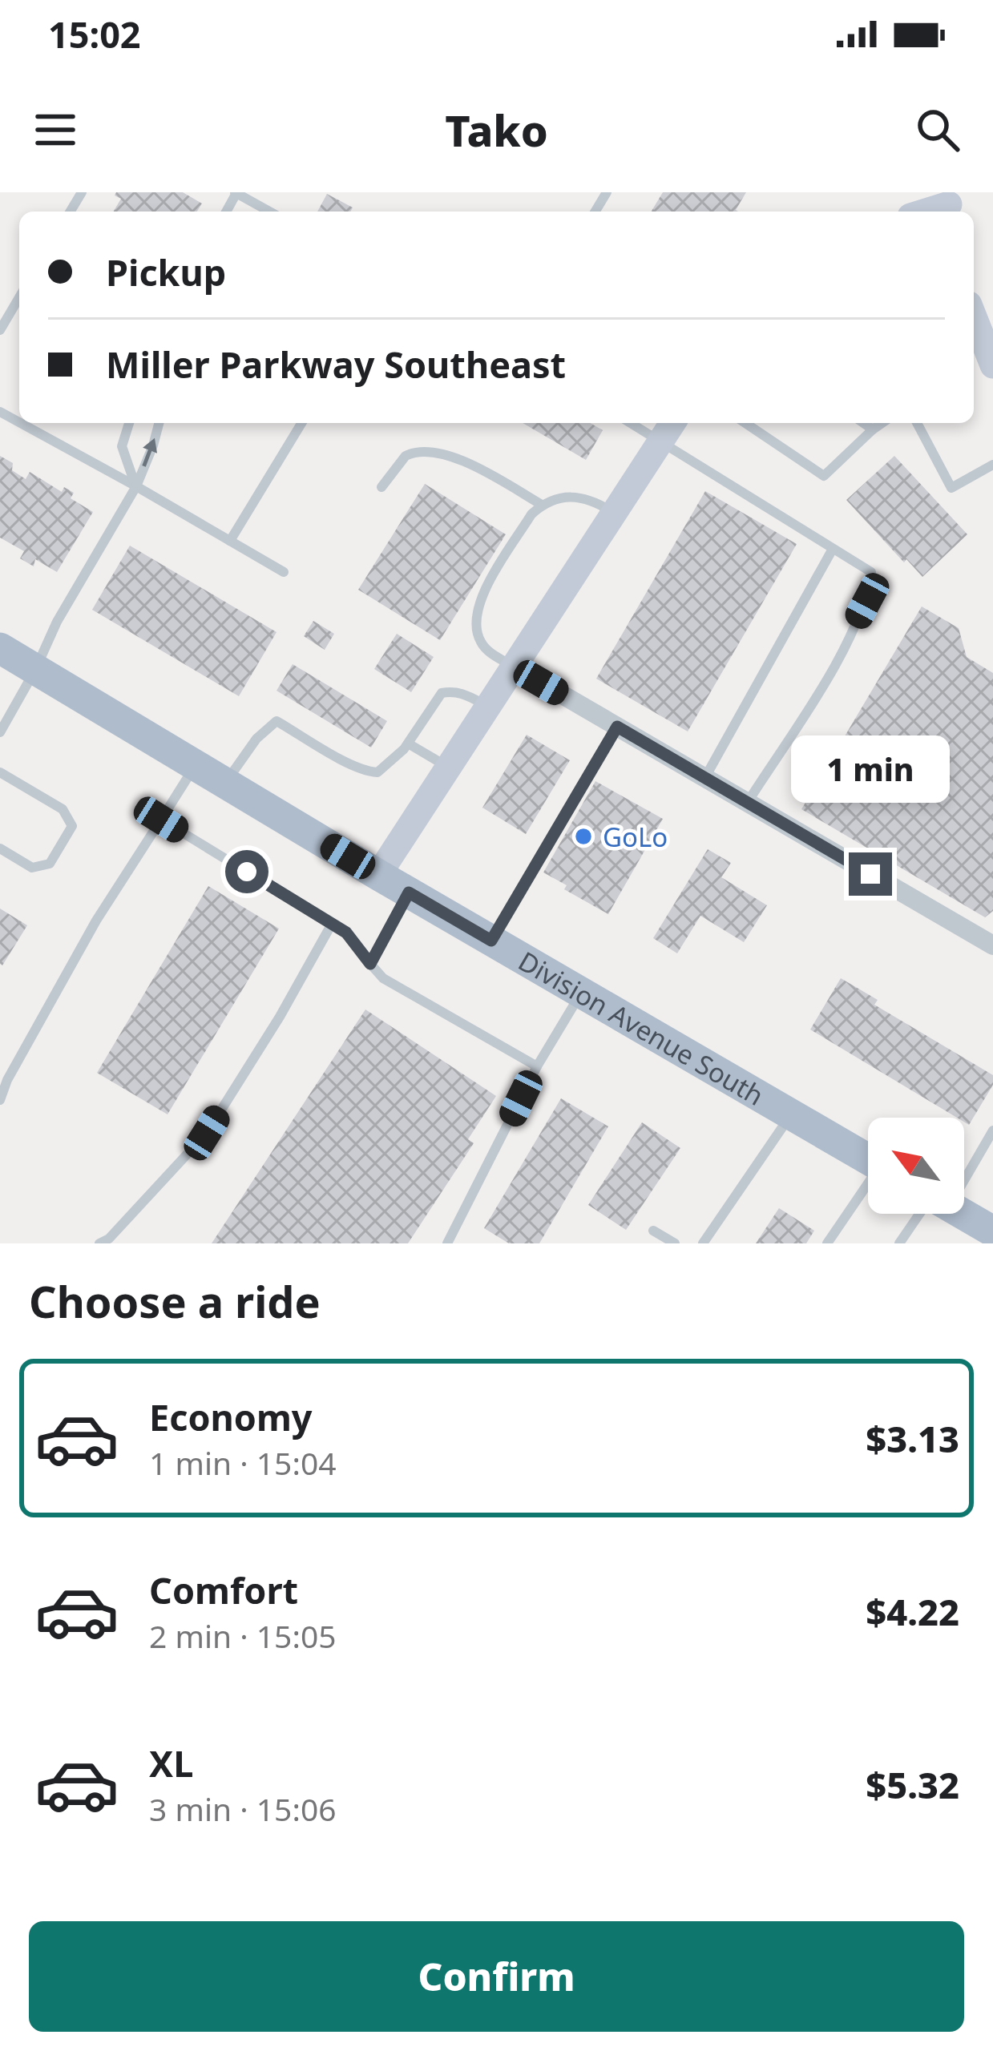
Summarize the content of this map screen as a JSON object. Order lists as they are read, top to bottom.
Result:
{
  "streets": {
    "main road": ["Division Avenue South"]
  },
  "places": ["GoLo"],
  "north": "top left",
  "page": {
    "status": "15:02",
    "header": "Tako",
    "banner": ["Pickup", "Miller Parkway Southeast"],
    "bubble": "1 min",
    "heading": "Choose a ride",
    "list": [
      {
        "name": "Economy",
        "note": "1 min · 15:04",
        "value": "$3.13"
      },
      {
        "name": "Comfort",
        "note": "2 min · 15:05",
        "value": "$4.22"
      },
      {
        "name": "XL",
        "note": "3 min · 15:06",
        "value": "$5.32"
      }
    ],
    "buttons": "Confirm"
  }
}
